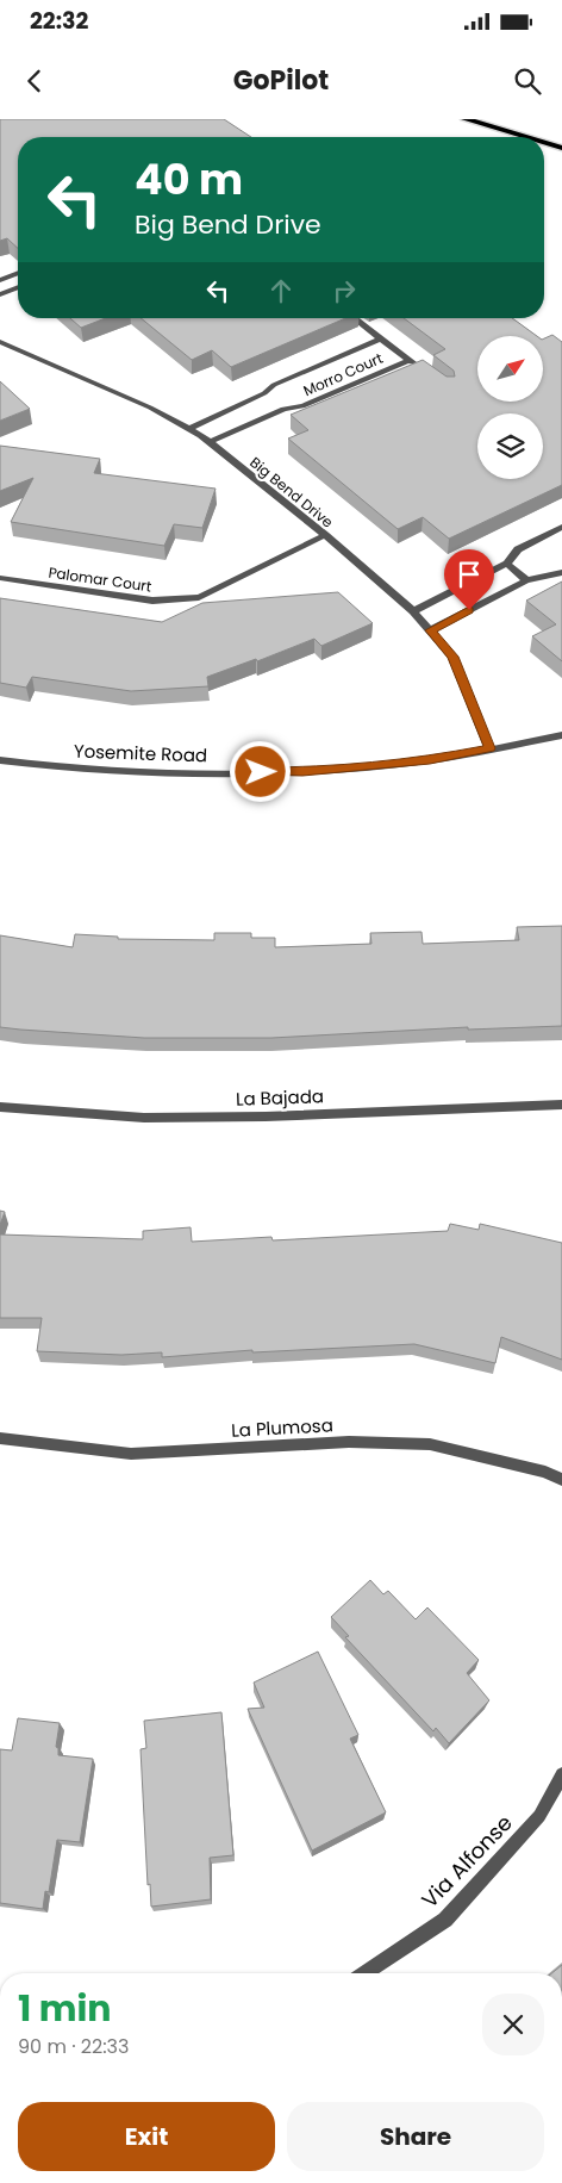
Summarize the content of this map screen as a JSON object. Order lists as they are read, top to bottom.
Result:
{
  "streets": {
    "street": [
      "Morro Court",
      "Big Bend Drive",
      "Palomar Court",
      "Yosemite Road",
      "La Bajada",
      "La Plumosa",
      "Via Alfonse"
    ]
  },
  "crossings": [
    ["Morro Court", "Big Bend Drive"],
    ["Big Bend Drive", "Palomar Court"],
    ["Big Bend Drive", "Yosemite Road"]
  ],
  "north": "top right",
  "page": {
    "status": "22:32",
    "header": "GoPilot",
    "turn": ["40 m", "Big Bend Drive"],
    "heading": ["1 min", "90 m · 22:33"],
    "buttons": ["Exit", "Share"]
  }
}
